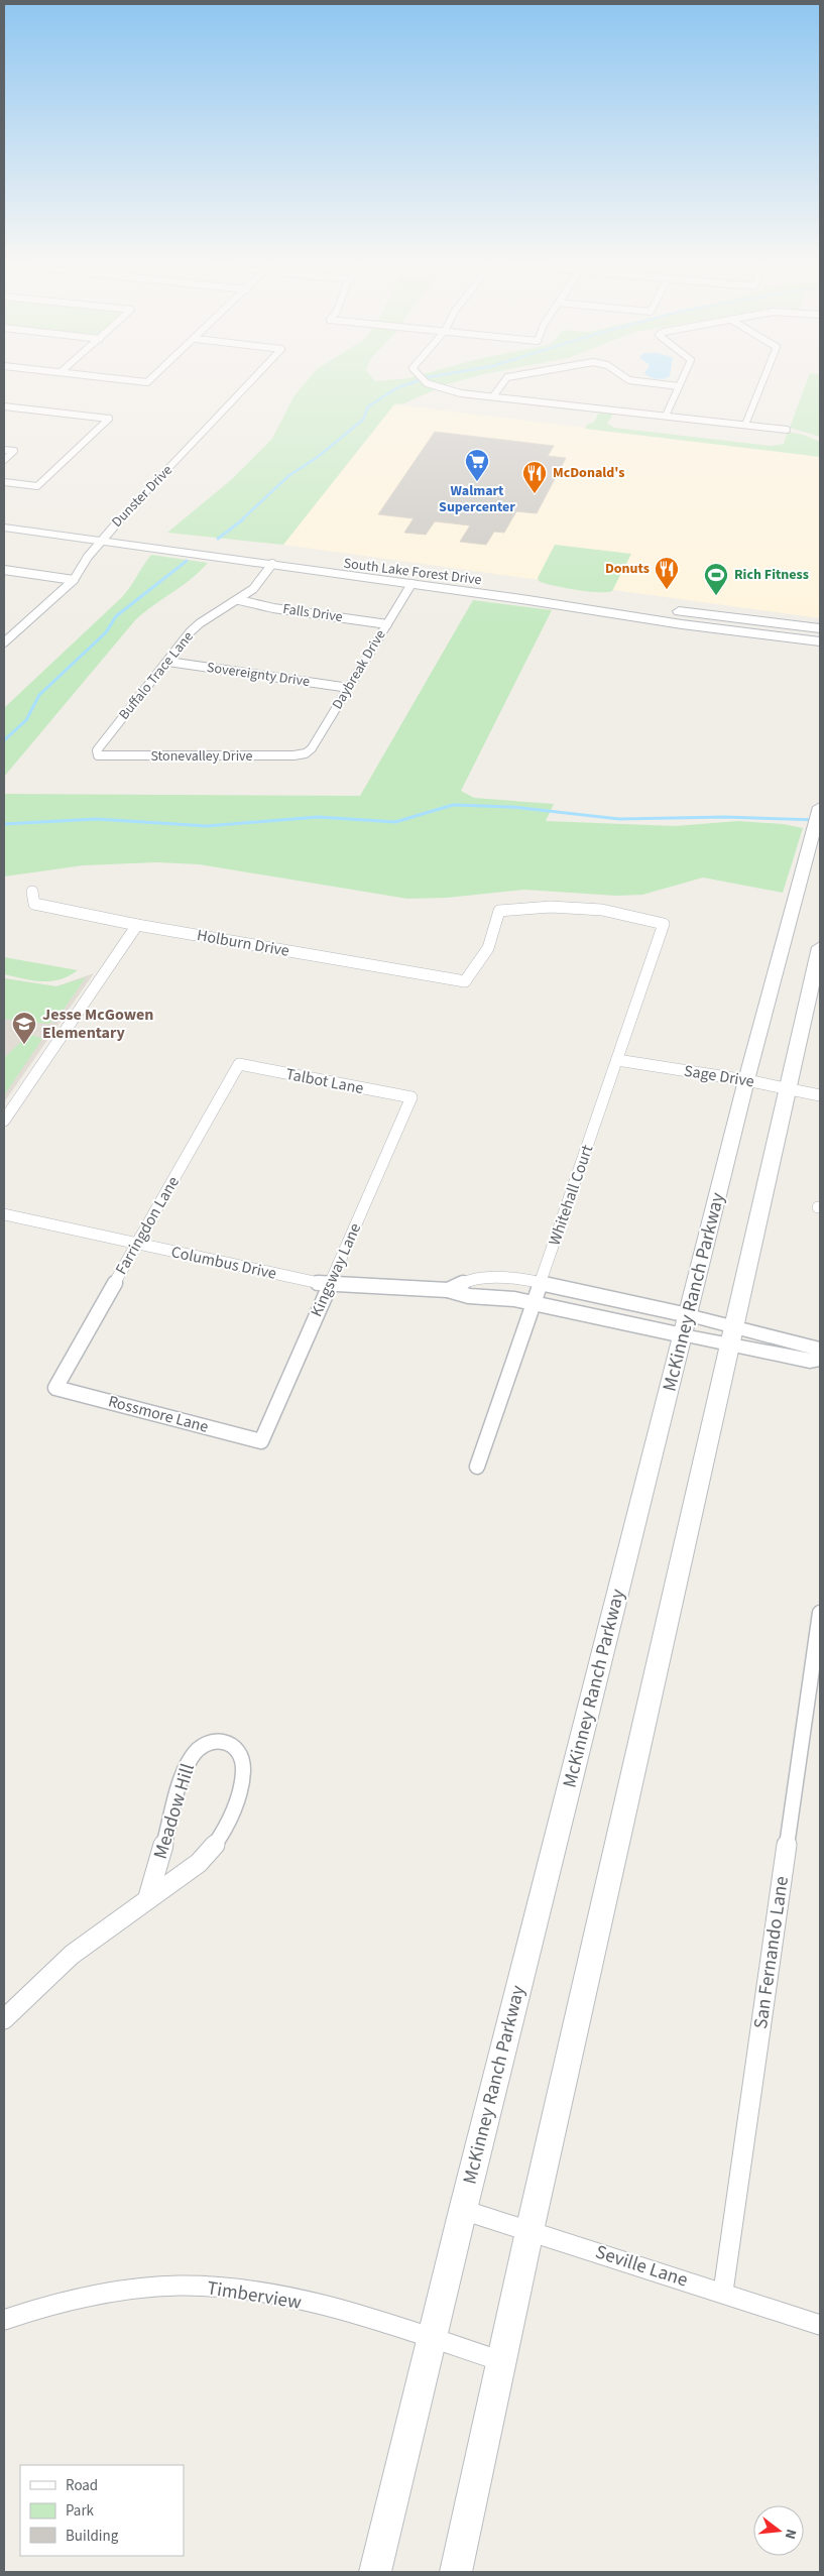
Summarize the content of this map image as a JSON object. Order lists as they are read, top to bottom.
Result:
{
  "streets": {
    "main road": ["South Lake Forest Drive", "McKinney Ranch Parkway"],
    "street": [
      "Dunster Drive",
      "Falls Drive",
      "Daybreak Drive",
      "Sovereignty Drive",
      "Buffalo Trace Lane",
      "Stonevalley Drive",
      "Holburn Drive",
      "Sage Drive",
      "Talbot Lane",
      "Whitehall Court",
      "Farringdon Lane",
      "Columbus Drive",
      "Kingsway Lane",
      "Rossmore Lane",
      "Meadow Hill",
      "San Fernando Lane",
      "Seville Lane",
      "Timberview"
    ]
  },
  "crossings": [
    ["Dunster Drive", "South Lake Forest Drive"],
    ["South Lake Forest Drive", "Daybreak Drive"],
    ["South Lake Forest Drive", "Buffalo Trace Lane"],
    ["Falls Drive", "Daybreak Drive"],
    ["Falls Drive", "Buffalo Trace Lane"],
    ["Daybreak Drive", "Sovereignty Drive"],
    ["Daybreak Drive", "Stonevalley Drive"],
    ["Sovereignty Drive", "Buffalo Trace Lane"],
    ["Buffalo Trace Lane", "Stonevalley Drive"],
    ["Holburn Drive", "Whitehall Court"],
    ["Sage Drive", "Whitehall Court"],
    ["Sage Drive", "McKinney Ranch Parkway"],
    ["Talbot Lane", "Farringdon Lane"],
    ["Talbot Lane", "Kingsway Lane"],
    ["Whitehall Court", "Columbus Drive"],
    ["Farringdon Lane", "Columbus Drive"],
    ["Farringdon Lane", "Rossmore Lane"],
    ["Columbus Drive", "Kingsway Lane"],
    ["Columbus Drive", "McKinney Ranch Parkway"],
    ["Kingsway Lane", "Rossmore Lane"],
    ["McKinney Ranch Parkway", "Seville Lane"],
    ["McKinney Ranch Parkway", "Timberview"],
    ["San Fernando Lane", "Seville Lane"]
  ],
  "places": {
    "supermarket": ["Walmart Supercenter"],
    "restaurant": ["McDonald's", "Donuts"],
    "sports": ["Rich Fitness"],
    "school or university": ["Jesse McGowen Elementary"]
  },
  "legend": ["Road", "Park", "Building"],
  "north": "right"
}
